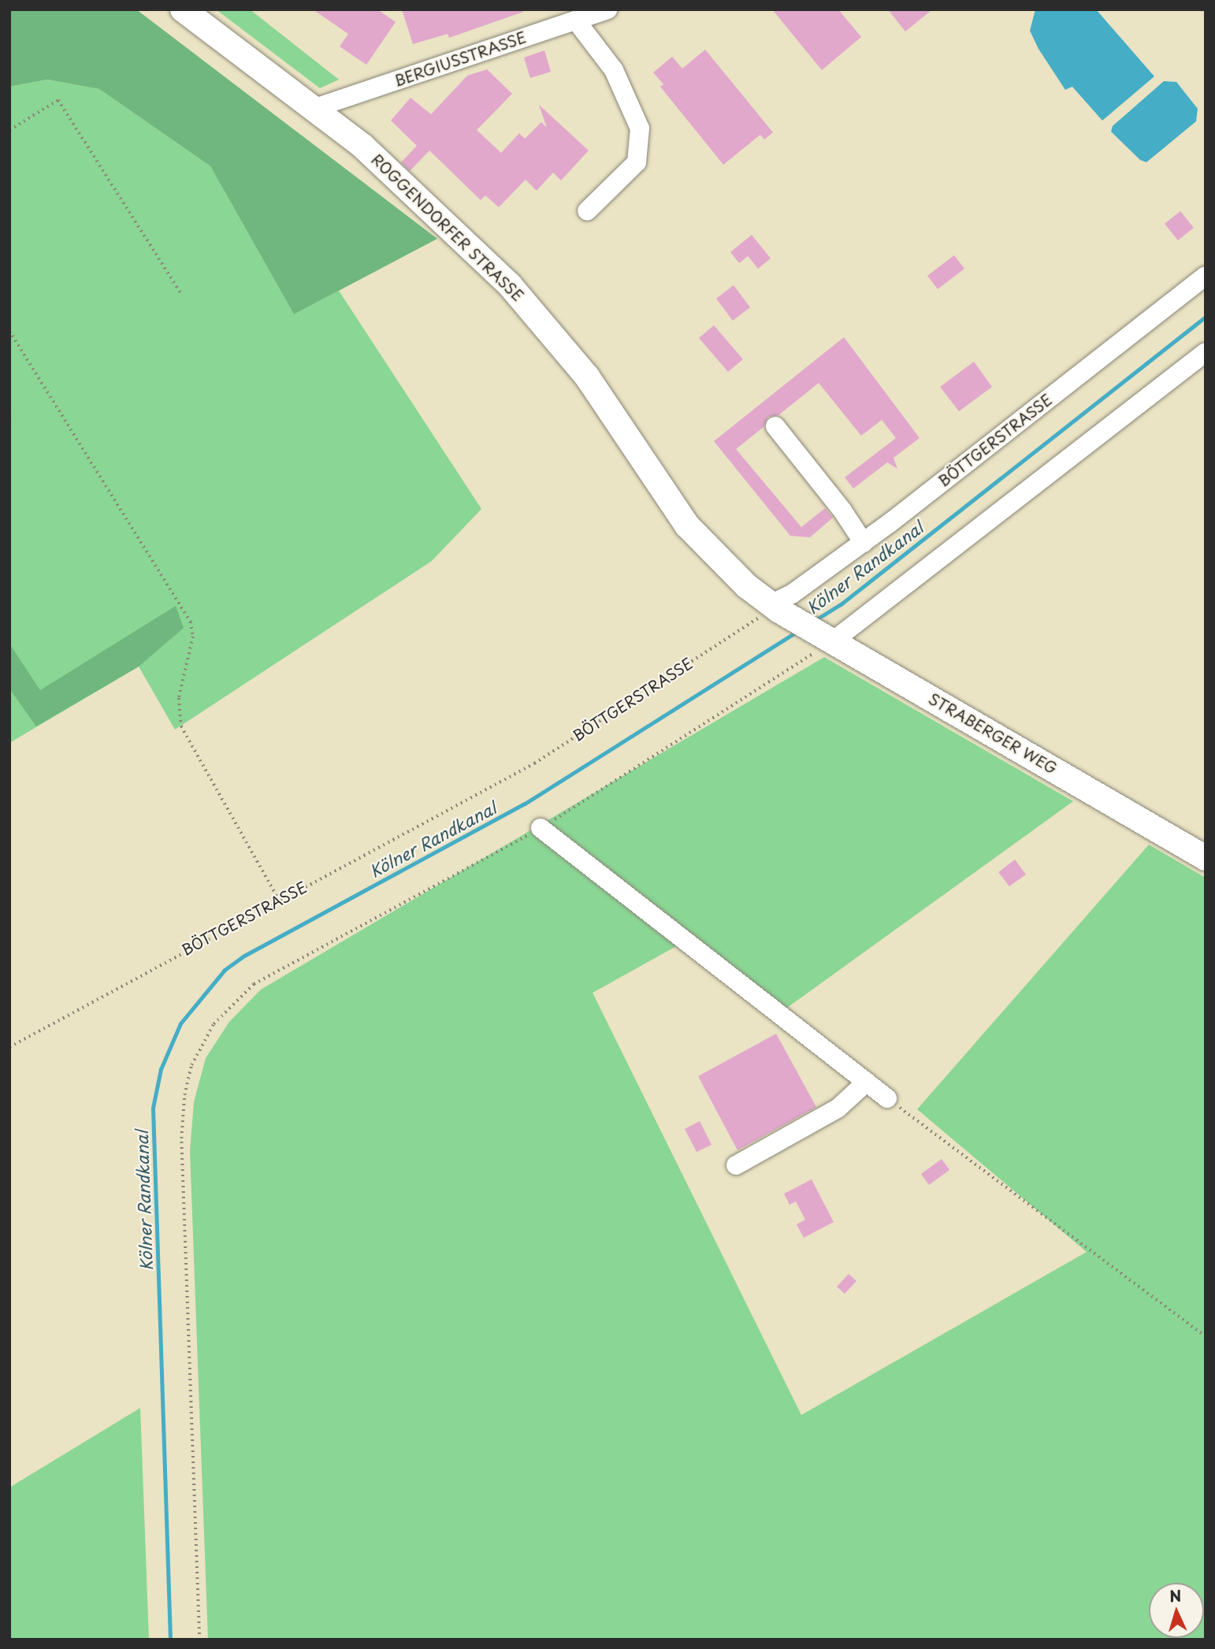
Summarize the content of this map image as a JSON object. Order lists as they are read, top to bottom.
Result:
{
  "streets": {
    "main road": ["ROGGENDORFER STRASSE", "STRABERGER WEG"],
    "street": ["BERGIUSSTRASSE", "BÖTTGERSTRASSE"]
  },
  "crossings": [
    ["BERGIUSSTRASSE", "ROGGENDORFER STRASSE"],
    ["ROGGENDORFER STRASSE", "BÖTTGERSTRASSE"],
    ["ROGGENDORFER STRASSE", "STRABERGER WEG"],
    ["BÖTTGERSTRASSE", "STRABERGER WEG"]
  ],
  "water": ["Kölner Randkanal"],
  "north": "top"
}
